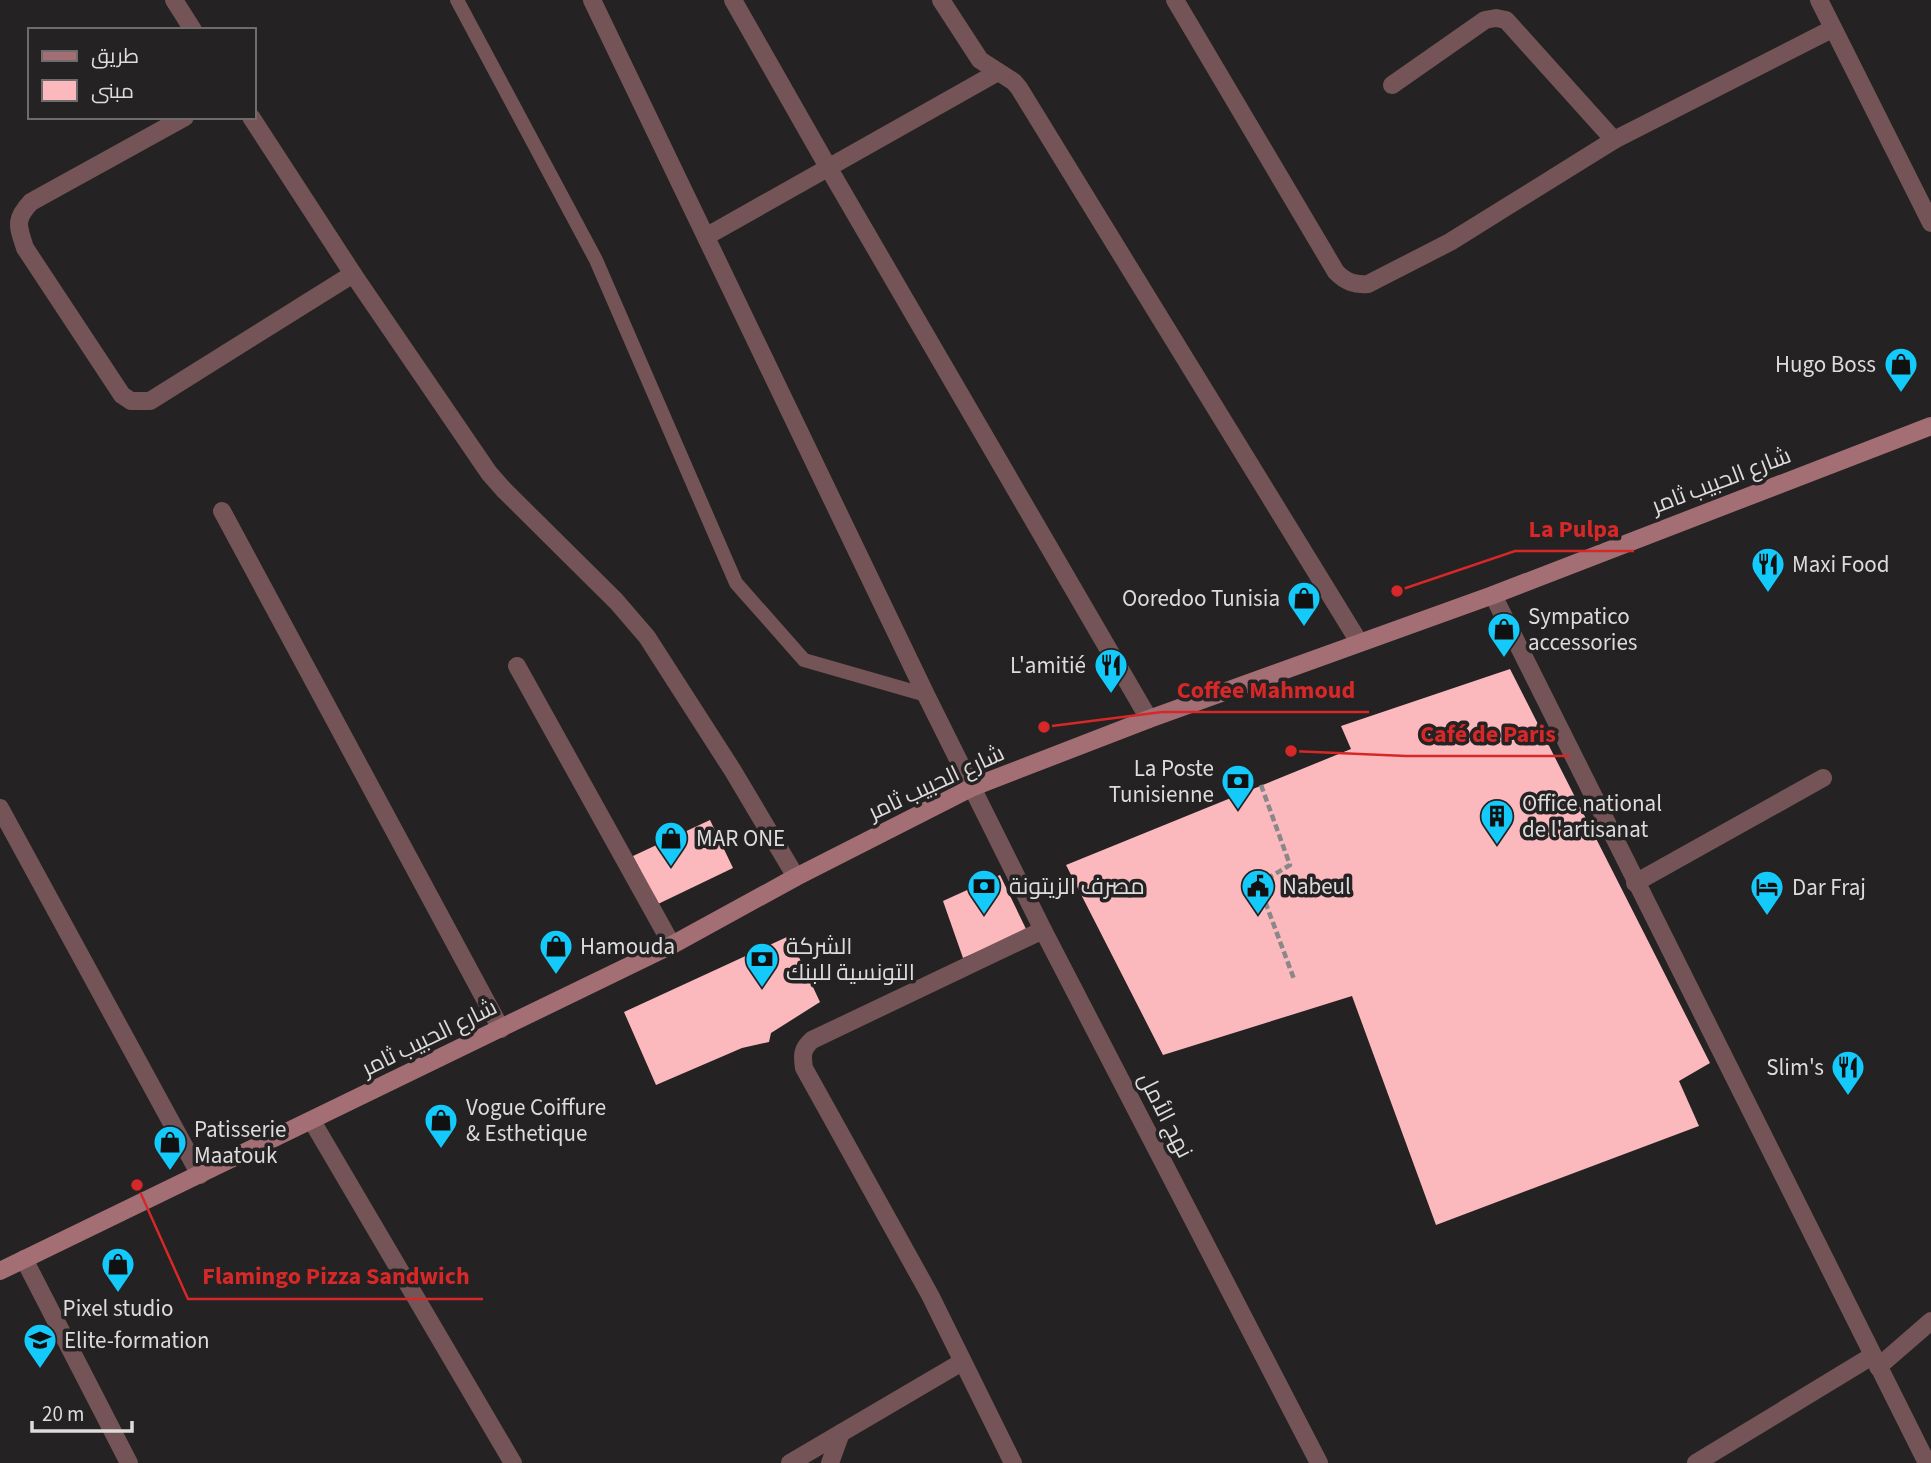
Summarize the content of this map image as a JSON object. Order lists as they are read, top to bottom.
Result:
{
  "streets": {
    "main road": ["شارع الحبيب ثامر"],
    "street": ["نهج الأمل"]
  },
  "crossings": [
    ["شارع الحبيب ثامر", "نهج الأمل"]
  ],
  "places": {
    "shop": [
      "Hugo Boss",
      "Ooredoo Tunisia",
      "Sympatico accessories",
      "MAR ONE",
      "Hamouda",
      "Vogue Coiffure & Esthetique",
      "Patisserie Maatouk",
      "Pixel studio"
    ],
    "other": [
      "La Pulpa",
      "Coffee Mahmoud",
      "Café de Paris",
      "Flamingo Pizza Sandwich"
    ],
    "restaurant": ["Maxi Food", "L'amitié", "Slim's"],
    "bank": ["La Poste Tunisienne", "مصرف الزيتونة", "الشركة التونسية للبنك"],
    "building": ["Office national de l'artisanat"],
    "public building": ["Nabeul"],
    "hotel": ["Dar Fraj"],
    "school or university": ["Elite-formation"]
  },
  "legend": ["طريق", "مبنى"],
  "scale_bar": "20 m"
}
